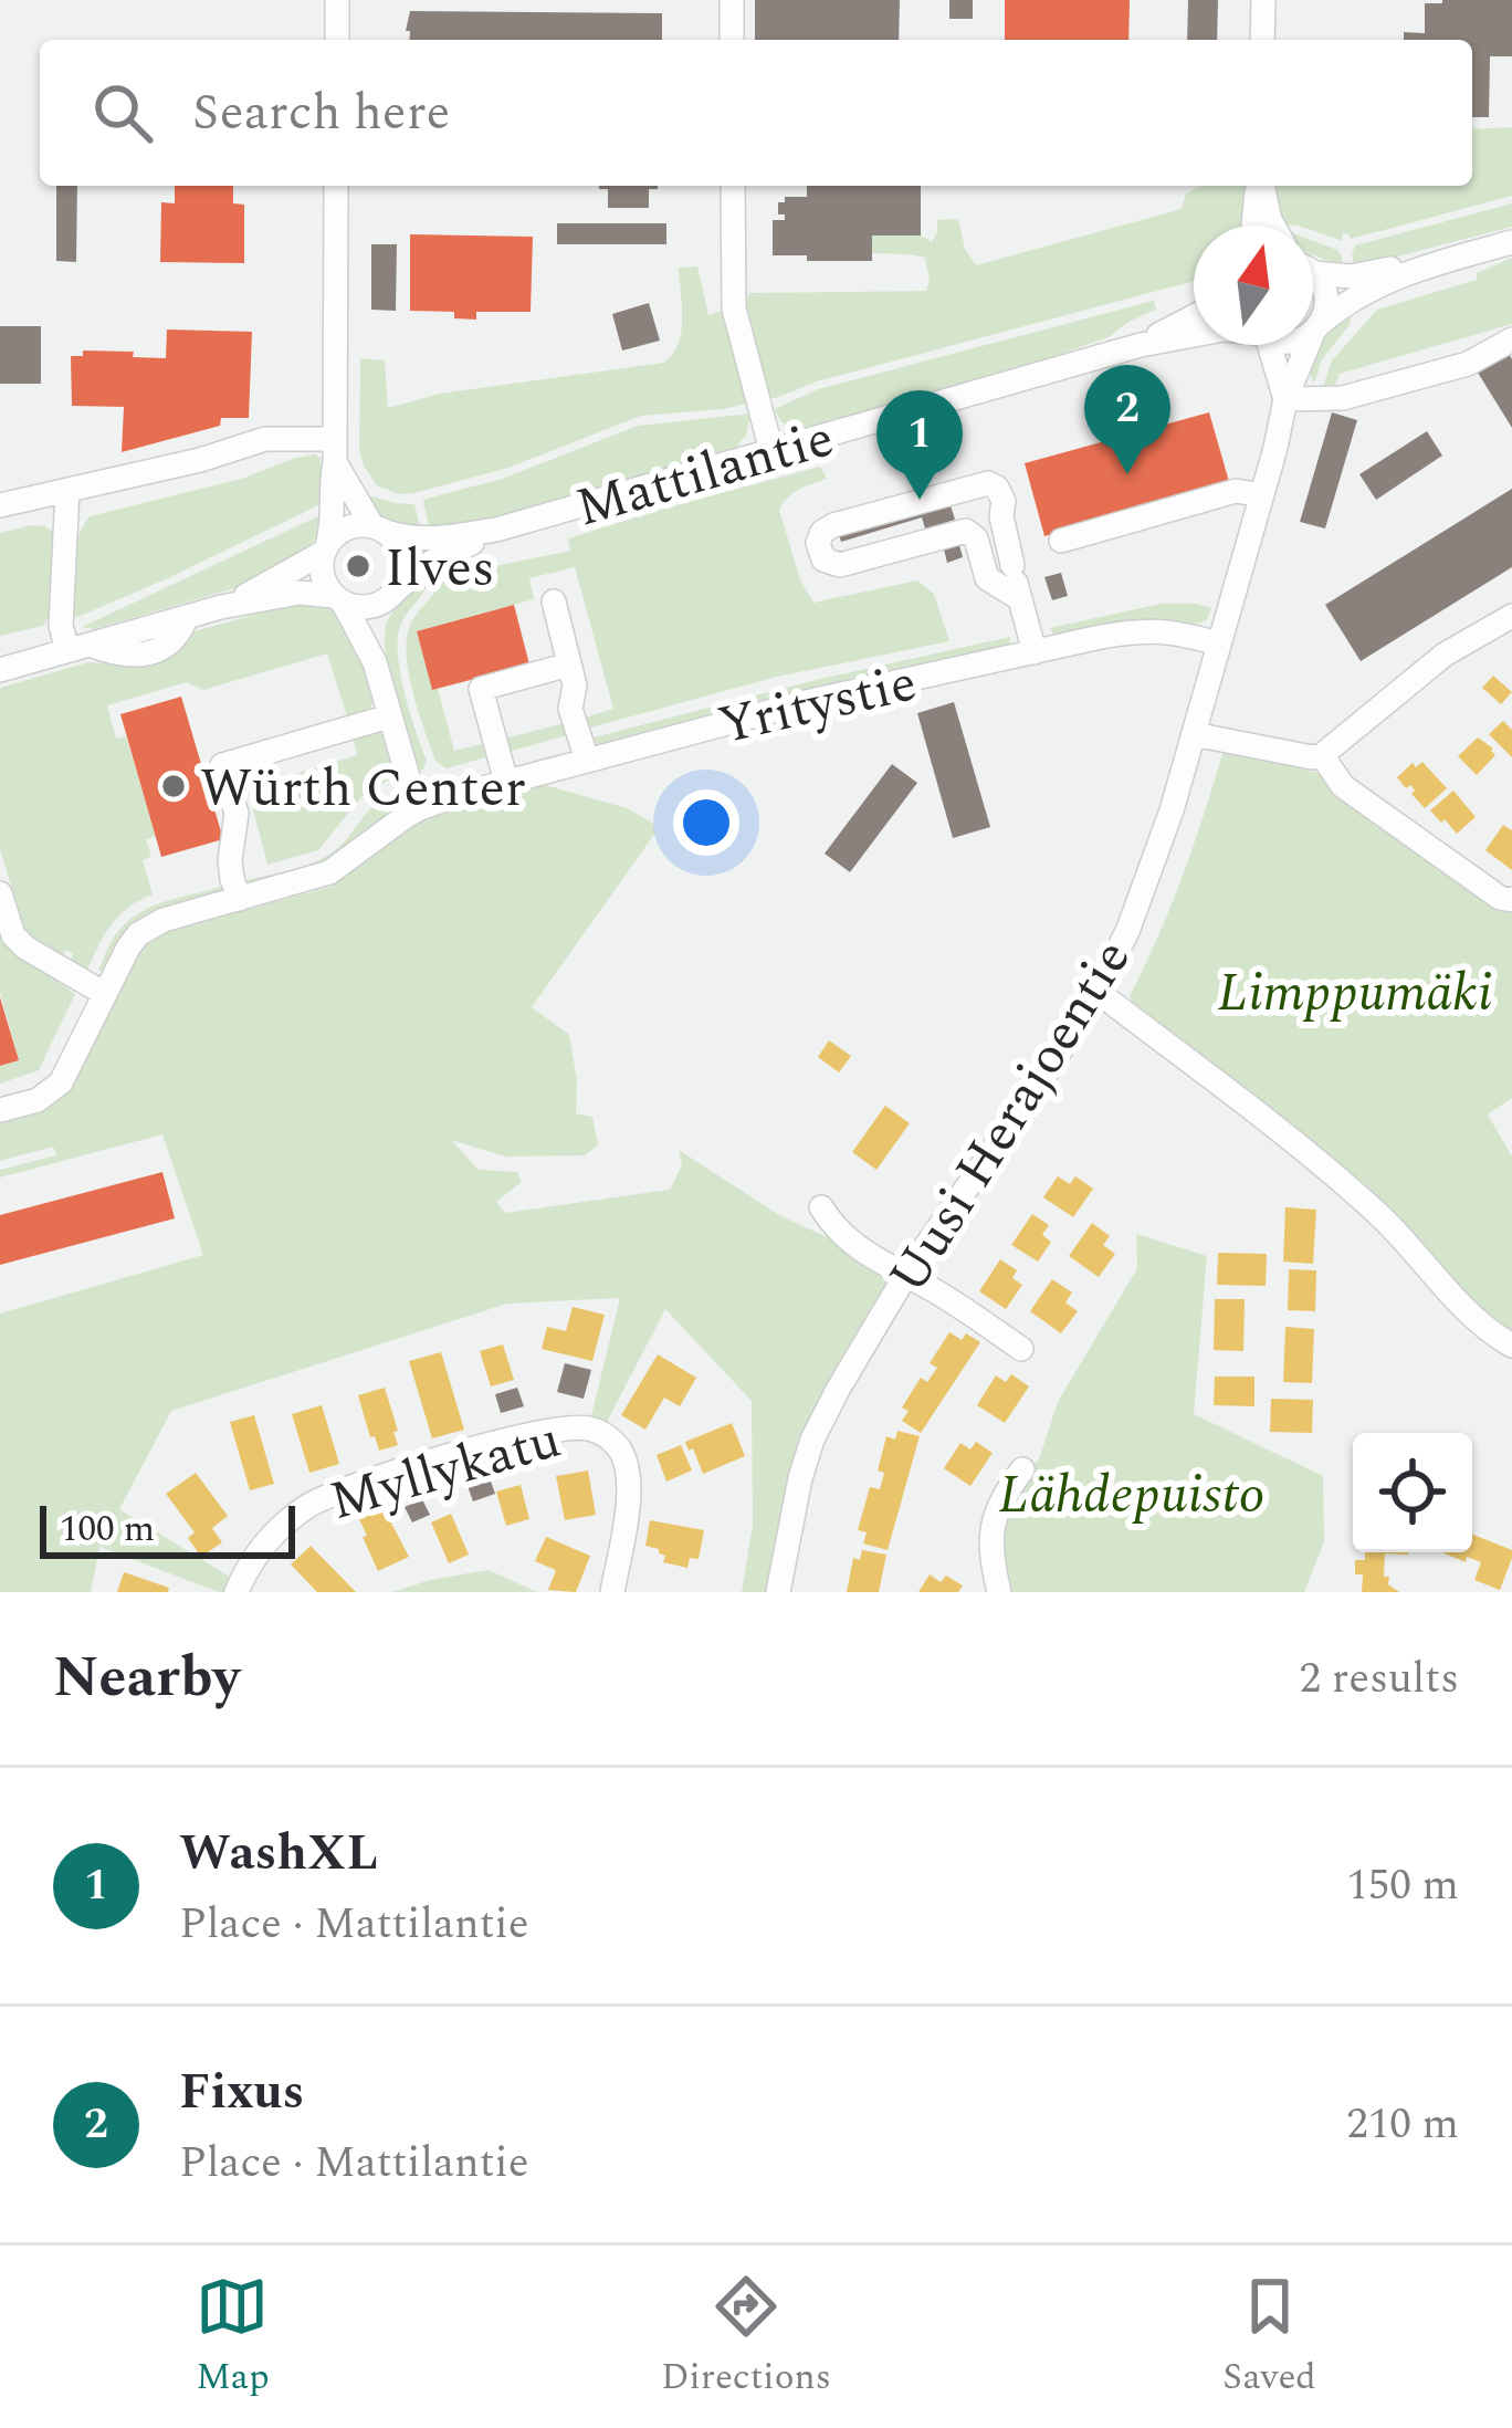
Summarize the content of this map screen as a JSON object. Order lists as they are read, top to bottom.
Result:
{
  "streets": {
    "street": [
      "Mattilantie",
      "Yritystie",
      "Uusi Herajoentie",
      "Myllykatu"
    ]
  },
  "crossings": [
    ["Mattilantie", "Uusi Herajoentie"],
    ["Yritystie", "Uusi Herajoentie"]
  ],
  "parks": ["Limppumäki", "Lähdepuisto"],
  "places": ["Ilves", "Würth Center"],
  "scale_bar": "100 m",
  "north": "top",
  "page": {
    "search": "Search here",
    "pins": ["2", "1"],
    "scale": "100 m",
    "heading": ["Nearby", "2 results"],
    "list": [
      {
        "mark": "1",
        "name": "WashXL",
        "note": "Place · Mattilantie",
        "value": "150 m"
      },
      {
        "mark": "2",
        "name": "Fixus",
        "note": "Place · Mattilantie",
        "value": "210 m"
      }
    ],
    "nav": ["Map", "Directions", "Saved"]
  }
}
